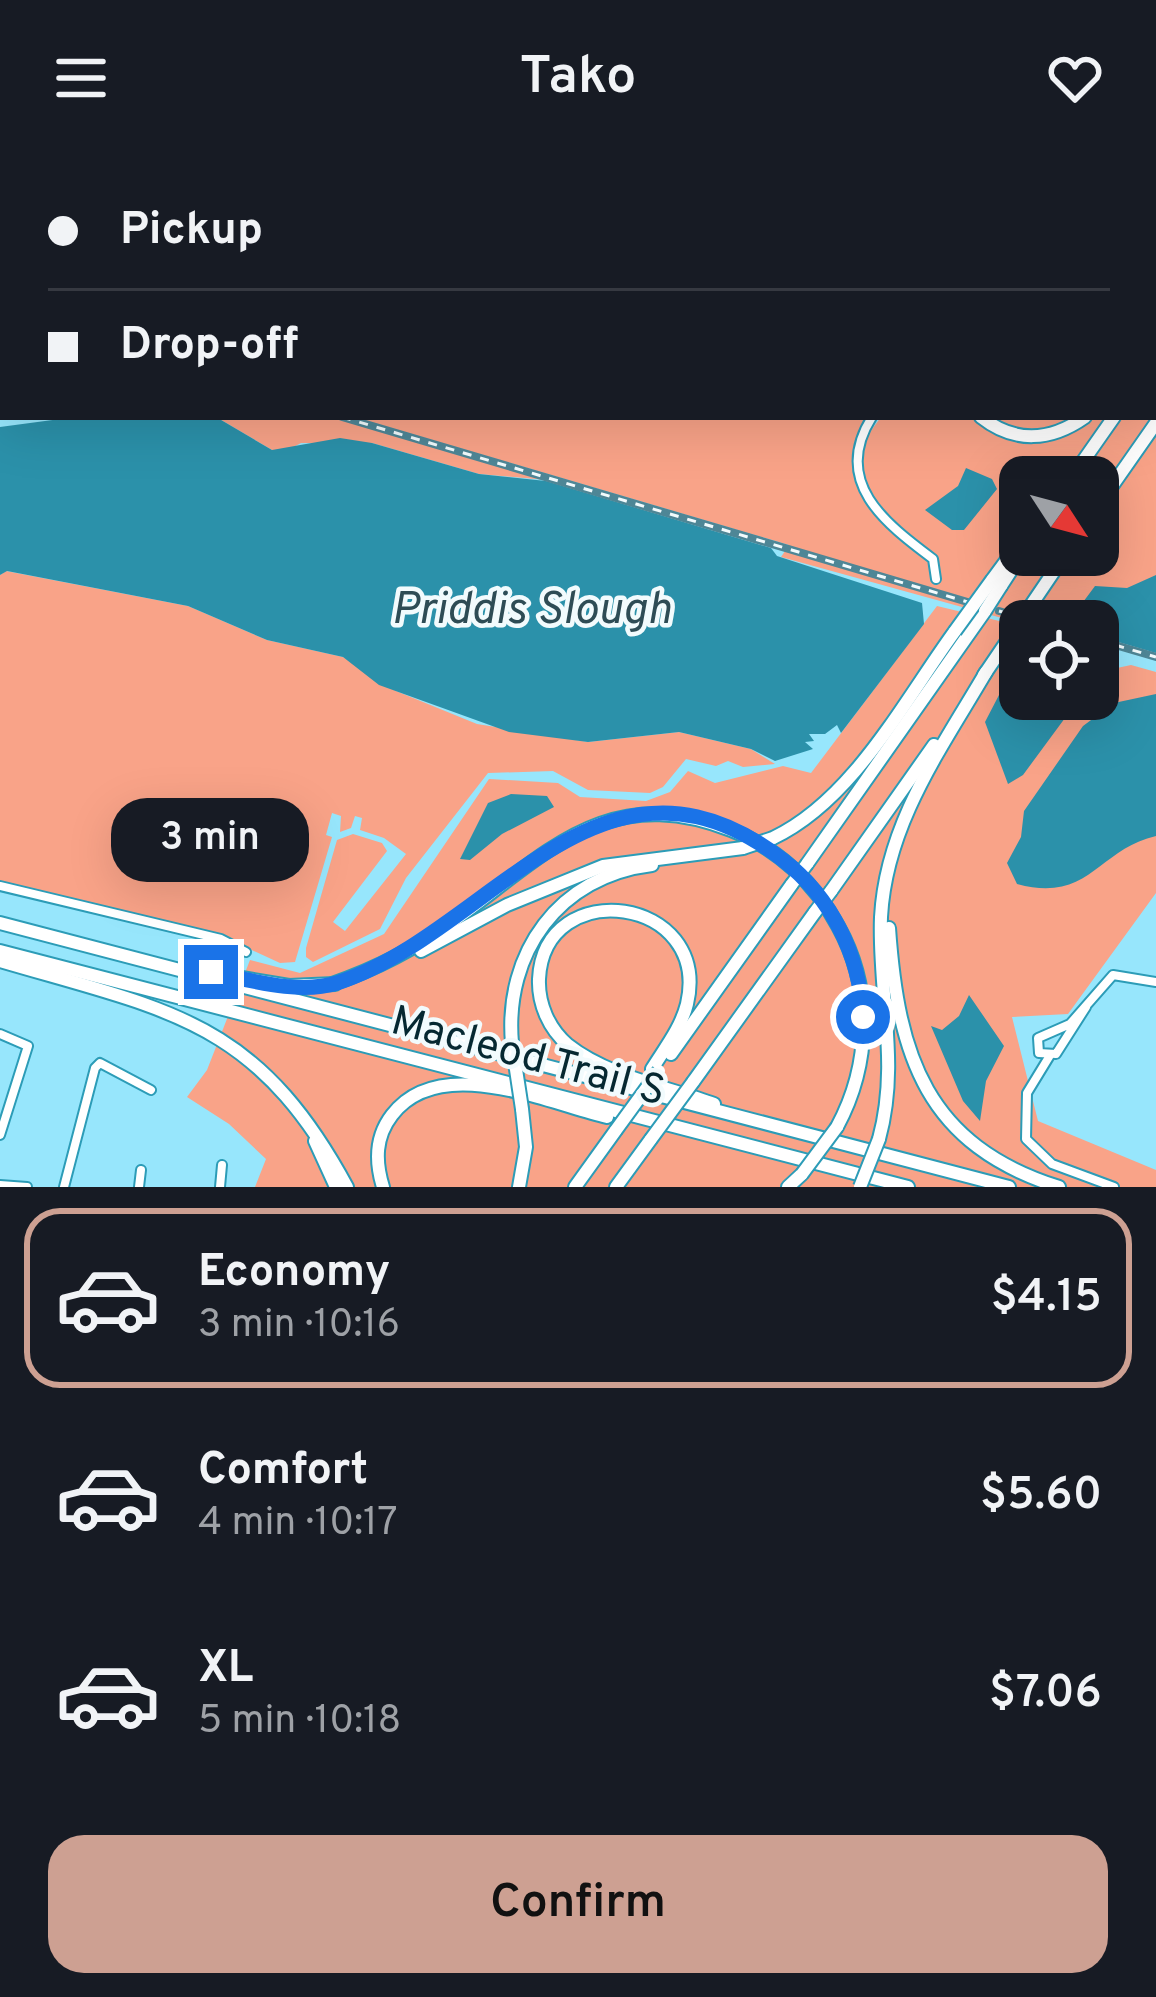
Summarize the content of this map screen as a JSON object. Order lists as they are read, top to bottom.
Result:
{
  "streets": {
    "highway": ["Macleod Trail S"]
  },
  "water": ["Priddis Slough"],
  "north": "bottom right",
  "page": {
    "header": "Tako",
    "banner": ["Pickup", "Drop-off"],
    "bubble": "3 min",
    "list": [
      {
        "name": "Economy",
        "note": "3 min · 10:16",
        "value": "$4.15"
      },
      {
        "name": "Comfort",
        "note": "4 min · 10:17",
        "value": "$5.60"
      },
      {
        "name": "XL",
        "note": "5 min · 10:18",
        "value": "$7.06"
      }
    ],
    "buttons": "Confirm"
  }
}
